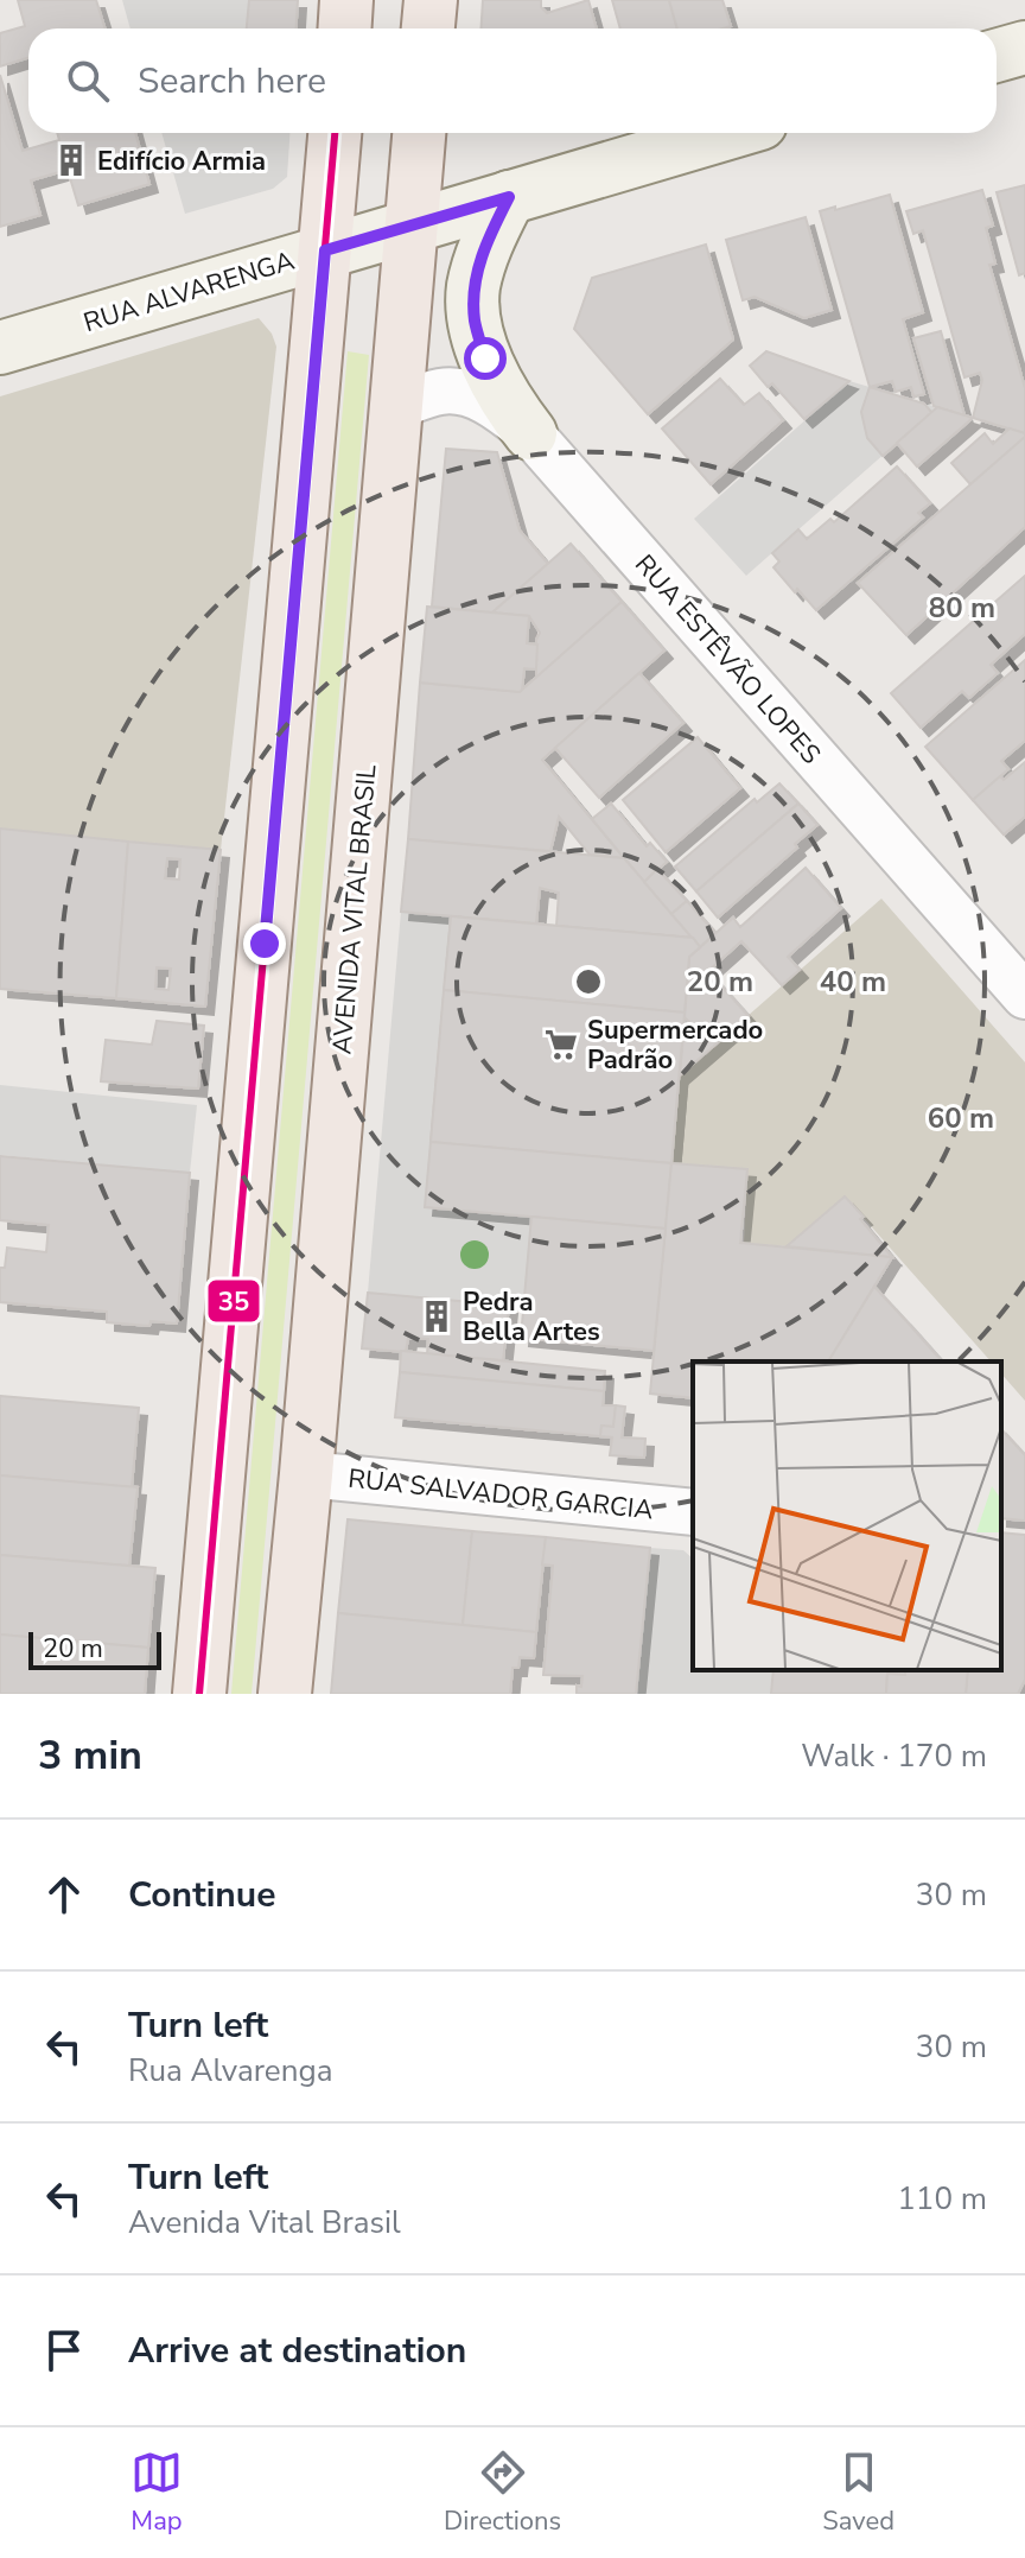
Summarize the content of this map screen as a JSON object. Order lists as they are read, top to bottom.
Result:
{
  "streets": {
    "main road": ["RUA ALVARENGA", "AVENIDA VITAL BRASIL"],
    "street": ["RUA ESTÊVÃO LOPES", "RUA SALVADOR GARCIA"]
  },
  "crossings": [
    ["RUA ALVARENGA", "AVENIDA VITAL BRASIL"],
    ["RUA ESTÊVÃO LOPES", "AVENIDA VITAL BRASIL"],
    ["AVENIDA VITAL BRASIL", "RUA SALVADOR GARCIA"]
  ],
  "places": {
    "building": ["Edifício Armia", "Pedra Bella Artes"],
    "supermarket": ["Supermercado Padrão"]
  },
  "lines": ["transit line 35"],
  "scale_bar": "20 m",
  "page": {
    "search": "Search here",
    "scale": "20 m",
    "heading": ["3 min", "Walk · 170 m"],
    "list": [
      ["Continue", "30 m"],
      ["Turn left", "Rua Alvarenga", "30 m"],
      ["Turn left", "Avenida Vital Brasil", "110 m"],
      "Arrive at destination"
    ],
    "nav": ["Map", "Directions", "Saved"]
  },
  "rings": [
    "80 m",
    "20 m",
    "40 m",
    "60 m"
  ]
}
